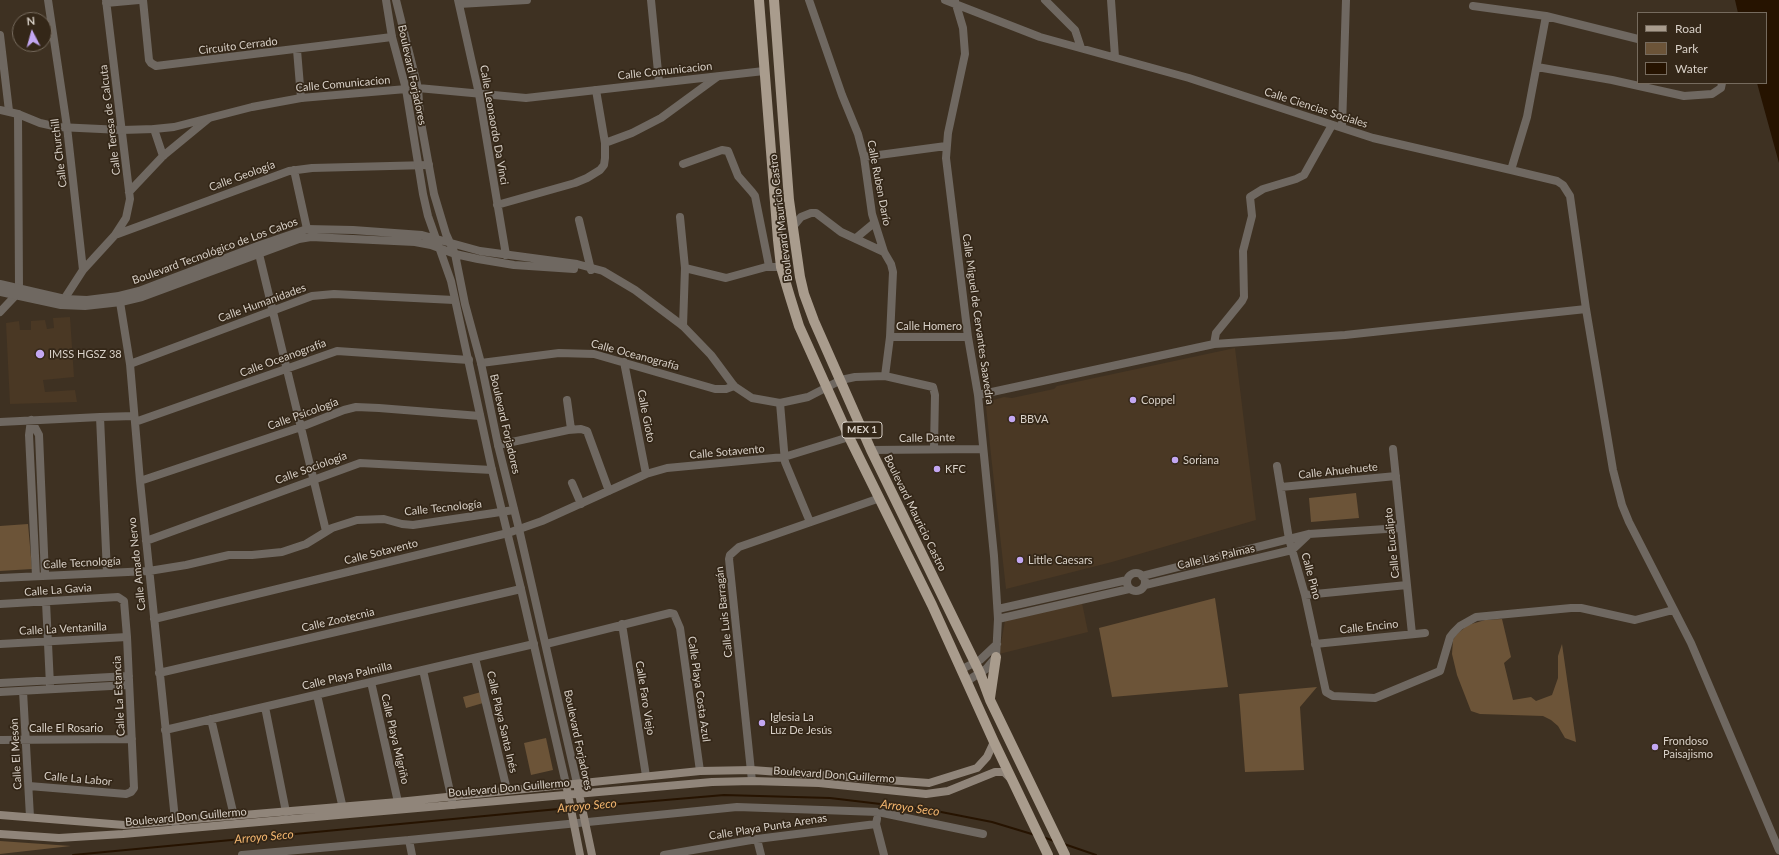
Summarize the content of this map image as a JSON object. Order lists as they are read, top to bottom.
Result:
{
  "streets": {
    "main road": [
      "Boulevard Forjadores",
      "Boulevard Mauricio Castro",
      "MEX 1",
      "Boulevard Don Guillermo"
    ],
    "street": [
      "Circuito Cerrado",
      "Calle Comunicacion",
      "Calle Ciencias Sociales",
      "Calle Teresa de Calcuta",
      "Calle Leonaordo Da Vinci",
      "Calle Churchill",
      "Calle Geología",
      "Calle Ruben Darío",
      "Boulevard Tecnológico de Los Cabos",
      "Calle Humanidades",
      "Calle Miguel de Cervantes Saavedra",
      "Calle Homero",
      "Calle Oceanografía",
      "Calle Psicología",
      "Calle Gioto",
      "Calle Dante",
      "Calle Sotavento",
      "Calle Sociología",
      "Calle Ahuehuete",
      "Calle Tecnología",
      "Calle Eucalipto",
      "Calle Las Palmas",
      "Calle Amado Nervo",
      "Calle Pino",
      "Calle La Gavia",
      "Calle Luis Barragán",
      "Calle Zootecnia",
      "Calle Encino",
      "Calle La Ventanilla",
      "Calle Playa Palmilla",
      "Calle Playa Costa Azul",
      "Calle La Estancia",
      "Calle Faro Viejo",
      "Calle Playa Santa Inés",
      "Calle El Rosario",
      "Calle Playa Migriño",
      "Calle El Mesón",
      "Calle La Labor",
      "Calle Playa Punta Arenas"
    ]
  },
  "crossings": [
    ["Circuito Cerrado", "Boulevard Forjadores"],
    ["Calle Comunicacion", "Boulevard Forjadores"],
    ["Calle Comunicacion", "Calle Teresa de Calcuta"],
    ["Calle Comunicacion", "Calle Leonaordo Da Vinci"],
    ["Calle Comunicacion", "Calle Churchill"],
    ["Calle Comunicacion", "Boulevard Mauricio Castro"],
    ["Boulevard Forjadores", "Calle Geología"],
    ["Boulevard Forjadores", "Boulevard Tecnológico de Los Cabos"],
    ["Boulevard Forjadores", "Calle Humanidades"],
    ["Boulevard Forjadores", "Calle Oceanografía"],
    ["Boulevard Forjadores", "Calle Psicología"],
    ["Boulevard Forjadores", "Calle Sotavento"],
    ["Boulevard Forjadores", "Calle Sociología"],
    ["Boulevard Forjadores", "Calle Tecnología"],
    ["Boulevard Forjadores", "Calle Zootecnia"],
    ["Boulevard Forjadores", "Calle Playa Palmilla"],
    ["Boulevard Forjadores", "Boulevard Don Guillermo"],
    ["Calle Ciencias Sociales", "Calle Miguel de Cervantes Saavedra"],
    ["Calle Ciencias Sociales", "Calle Pino"],
    ["Calle Teresa de Calcuta", "Calle Geología"],
    ["Calle Leonaordo Da Vinci", "Boulevard Tecnológico de Los Cabos"],
    ["Calle Churchill", "Calle Geología"],
    ["Calle Ruben Darío", "Calle Homero"],
    ["Boulevard Mauricio Castro", "Boulevard Tecnológico de Los Cabos"],
    ["Boulevard Mauricio Castro", "Calle Dante"],
    ["Boulevard Mauricio Castro", "Calle Sotavento"],
    ["Boulevard Mauricio Castro", "Calle Luis Barragán"],
    ["Boulevard Mauricio Castro", "Boulevard Don Guillermo"],
    ["Boulevard Tecnológico de Los Cabos", "Calle Oceanografía"],
    ["Boulevard Tecnológico de Los Cabos", "Calle Amado Nervo"],
    ["Calle Humanidades", "Calle Amado Nervo"],
    ["Calle Miguel de Cervantes Saavedra", "Calle Homero"],
    ["Calle Miguel de Cervantes Saavedra", "Calle Dante"],
    ["Calle Oceanografía", "Calle Gioto"],
    ["Calle Oceanografía", "Calle Amado Nervo"],
    ["Calle Psicología", "Calle Amado Nervo"],
    ["Calle Gioto", "Calle Sotavento"],
    ["Calle Sotavento", "Calle Amado Nervo"],
    ["Calle Sociología", "Calle Amado Nervo"],
    ["Calle Ahuehuete", "Calle Eucalipto"],
    ["Calle Ahuehuete", "Calle Pino"],
    ["Calle Tecnología", "Calle Amado Nervo"],
    ["Calle Eucalipto", "Calle Las Palmas"],
    ["Calle Eucalipto", "Calle Encino"],
    ["Calle Las Palmas", "Calle Pino"],
    ["Calle Amado Nervo", "Calle Zootecnia"],
    ["Calle Amado Nervo", "Calle Playa Palmilla"],
    ["Calle Amado Nervo", "Boulevard Don Guillermo"],
    ["Calle Pino", "Calle Encino"],
    ["Calle La Gavia", "Calle La Estancia"],
    ["Calle Luis Barragán", "Boulevard Don Guillermo"],
    ["Calle La Ventanilla", "Calle La Estancia"],
    ["Calle Playa Palmilla", "Calle Playa Santa Inés"],
    ["Calle Playa Palmilla", "Calle Playa Migriño"],
    ["Calle Playa Costa Azul", "Calle Faro Viejo"],
    ["Calle Playa Costa Azul", "Boulevard Don Guillermo"],
    ["Calle La Estancia", "Calle El Rosario"],
    ["Calle La Estancia", "Calle La Labor"],
    ["Calle Faro Viejo", "Boulevard Don Guillermo"],
    ["Calle Playa Santa Inés", "Boulevard Don Guillermo"],
    ["Calle El Rosario", "Calle El Mesón"],
    ["Calle Playa Migriño", "Boulevard Don Guillermo"],
    ["Calle El Mesón", "Boulevard Don Guillermo"],
    ["Calle El Mesón", "Calle La Labor"]
  ],
  "water": ["Arroyo Seco"],
  "places": [
    "IMSS HGSZ 38",
    "Coppel",
    "BBVA",
    "Soriana",
    "KFC",
    "Little Caesars",
    "Iglesia La Luz De Jesús",
    "Frondoso Paisajismo"
  ],
  "legend": ["Road", "Park", "Water"],
  "north": "top"
}
